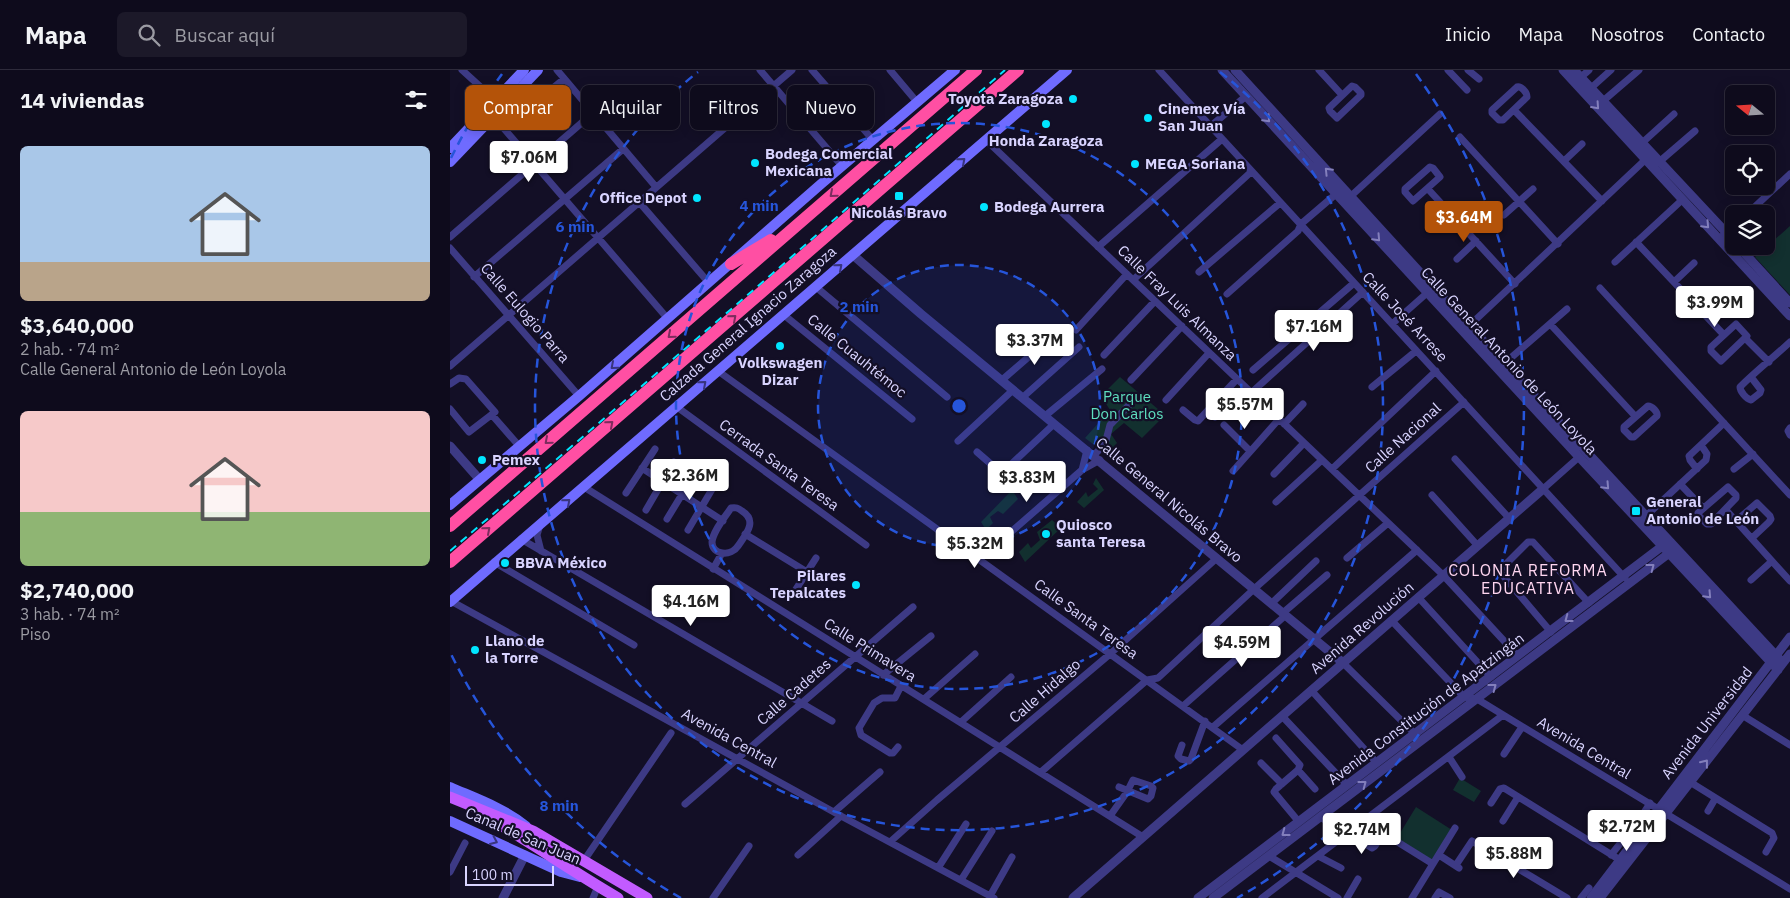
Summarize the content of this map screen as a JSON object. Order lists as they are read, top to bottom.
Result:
{
  "streets": {
    "highway": ["Calzada General Ignacio Zaragoza"],
    "main road": ["Canal de San Juan"],
    "street": [
      "Calle Fray Luis Almanza",
      "Calle Eulogio Parra",
      "Calle José Arrese",
      "Calle Cuauhtémoc",
      "Calle General Antonio de León Loyola",
      "Calle Nacional",
      "Cerrada Santa Teresa",
      "Calle General Nicolás Bravo",
      "Calle Santa Teresa",
      "Avenida Revolución",
      "Calle Primavera",
      "Calle Hidalgo",
      "Calle Cadetes",
      "Avenida Constitución de Apatzingán",
      "Avenida Universidad",
      "Avenida Central"
    ]
  },
  "crossings": [
    ["Calle Fray Luis Almanza", "Calzada General Ignacio Zaragoza"],
    ["Calle Fray Luis Almanza", "Calle Nacional"],
    ["Calle Fray Luis Almanza", "Avenida Revolución"],
    ["Calle Fray Luis Almanza", "Avenida Constitución de Apatzingán"],
    ["Calle José Arrese", "Calle Nacional"],
    ["Calle José Arrese", "Avenida Revolución"],
    ["Calle José Arrese", "Avenida Constitución de Apatzingán"],
    ["Calzada General Ignacio Zaragoza", "Calle Cuauhtémoc"],
    ["Calzada General Ignacio Zaragoza", "Cerrada Santa Teresa"],
    ["Calzada General Ignacio Zaragoza", "Calle General Nicolás Bravo"],
    ["Calzada General Ignacio Zaragoza", "Calle Santa Teresa"],
    ["Calzada General Ignacio Zaragoza", "Calle Primavera"],
    ["Calzada General Ignacio Zaragoza", "Avenida Central"],
    ["Calle General Antonio de León Loyola", "Avenida Revolución"],
    ["Calle General Antonio de León Loyola", "Avenida Constitución de Apatzingán"],
    ["Calle General Antonio de León Loyola", "Avenida Universidad"],
    ["Calle Nacional", "Calle General Nicolás Bravo"],
    ["Calle Nacional", "Calle Santa Teresa"],
    ["Calle Nacional", "Calle Primavera"],
    ["Calle General Nicolás Bravo", "Avenida Revolución"],
    ["Calle General Nicolás Bravo", "Calle Hidalgo"],
    ["Calle General Nicolás Bravo", "Avenida Constitución de Apatzingán"],
    ["Calle Santa Teresa", "Avenida Revolución"],
    ["Calle Santa Teresa", "Calle Hidalgo"],
    ["Avenida Revolución", "Calle Primavera"],
    ["Calle Primavera", "Calle Hidalgo"],
    ["Calle Primavera", "Calle Cadetes"],
    ["Calle Hidalgo", "Avenida Central"],
    ["Calle Cadetes", "Avenida Central"],
    ["Avenida Constitución de Apatzingán", "Avenida Central"],
    ["Avenida Universidad", "Avenida Central"]
  ],
  "districts": ["COLONIA REFORMA EDUCATIVA"],
  "parks": ["Parque Don Carlos"],
  "places": {
    "other": [
      "Toyota Zaragoza",
      "Cinemex Vía San Juan",
      "Honda Zaragoza",
      "Bodega Comercial Mexicana",
      "MEGA Soriana",
      "Office Depot",
      "Bodega Aurrera",
      "Volkswagen Dizar",
      "Pemex",
      "Quiosco santa Teresa",
      "BBVA México",
      "Pilares Tepalcates",
      "Llano de la Torre"
    ],
    "transit": ["Nicolás Bravo", "General Antonio de León"]
  },
  "scale_bar": "100 m",
  "north": "left",
  "page": {
    "header": "Mapa",
    "search": "Buscar aquí",
    "nav": [
      "Inicio",
      "Mapa",
      "Nosotros",
      "Contacto"
    ],
    "heading": "14 viviendas",
    "chip": [
      "Comprar",
      "Alquilar",
      "Filtros",
      "Nuevo"
    ],
    "list": [
      {
        "name": "$3,640,000",
        "note": "2 hab. · 74 m² · Calle General Antonio de León Loyola"
      },
      {
        "name": "$2,740,000",
        "note": "3 hab. · 74 m² · Piso"
      }
    ],
    "price": [
      "$7.06M",
      "$3.64M",
      "$3.99M",
      "$7.16M",
      "$3.37M",
      "$5.57M",
      "$2.36M",
      "$3.83M",
      "$5.32M",
      "$4.16M",
      "$4.59M",
      "$2.72M",
      "$2.74M",
      "$5.88M"
    ],
    "scale": "100 m"
  },
  "rings": [
    "4 min",
    "6 min",
    "2 min",
    "8 min"
  ]
}
